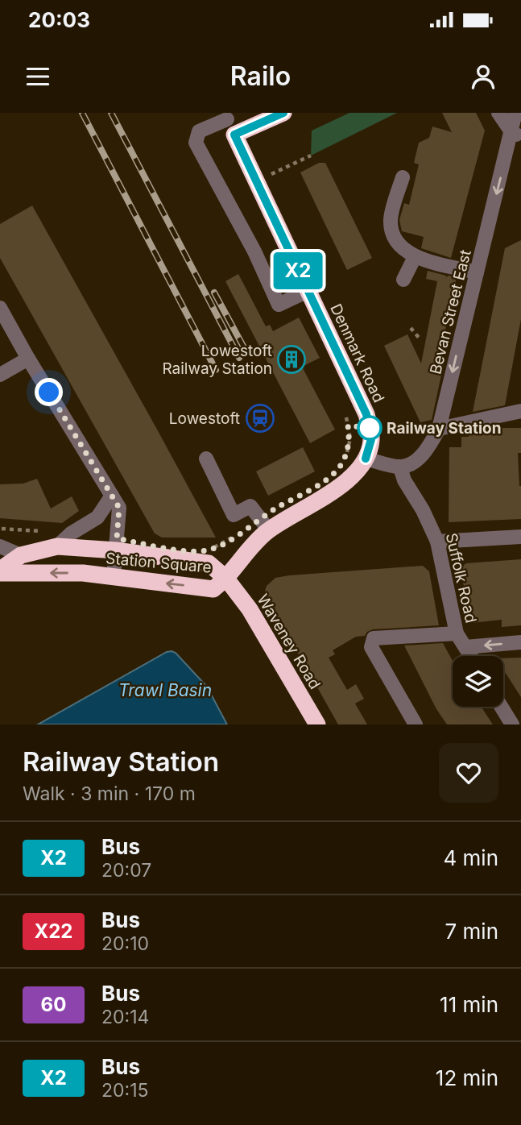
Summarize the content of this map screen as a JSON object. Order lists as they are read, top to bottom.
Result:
{
  "streets": {
    "highway": ["Denmark Road", "Station Square", "Waveney Road"],
    "street": ["Bevan Street East", "Suffolk Road"]
  },
  "crossings": [
    ["Bevan Street East", "Suffolk Road"],
    ["Denmark Road", "Station Square"],
    ["Station Square", "Waveney Road"]
  ],
  "one_way": ["Bevan Street East"],
  "water": ["Trawl Basin"],
  "places": {
    "building": ["Lowestoft Railway Station"],
    "station": ["Lowestoft"],
    "other": ["Railway Station"]
  },
  "lines": ["bus line X2"],
  "page": {
    "status": "20:03",
    "header": "Railo",
    "on_map": "X2",
    "heading": ["Railway Station", "Walk · 3 min · 170 m"],
    "list": [
      {
        "mark": "X2",
        "name": "Bus",
        "note": "20:07",
        "value": "4 min"
      },
      {
        "mark": "X22",
        "name": "Bus",
        "note": "20:10",
        "value": "7 min"
      },
      {
        "mark": "60",
        "name": "Bus",
        "note": "20:14",
        "value": "11 min"
      },
      {
        "mark": "X2",
        "name": "Bus",
        "note": "20:15",
        "value": "12 min"
      }
    ]
  }
}
